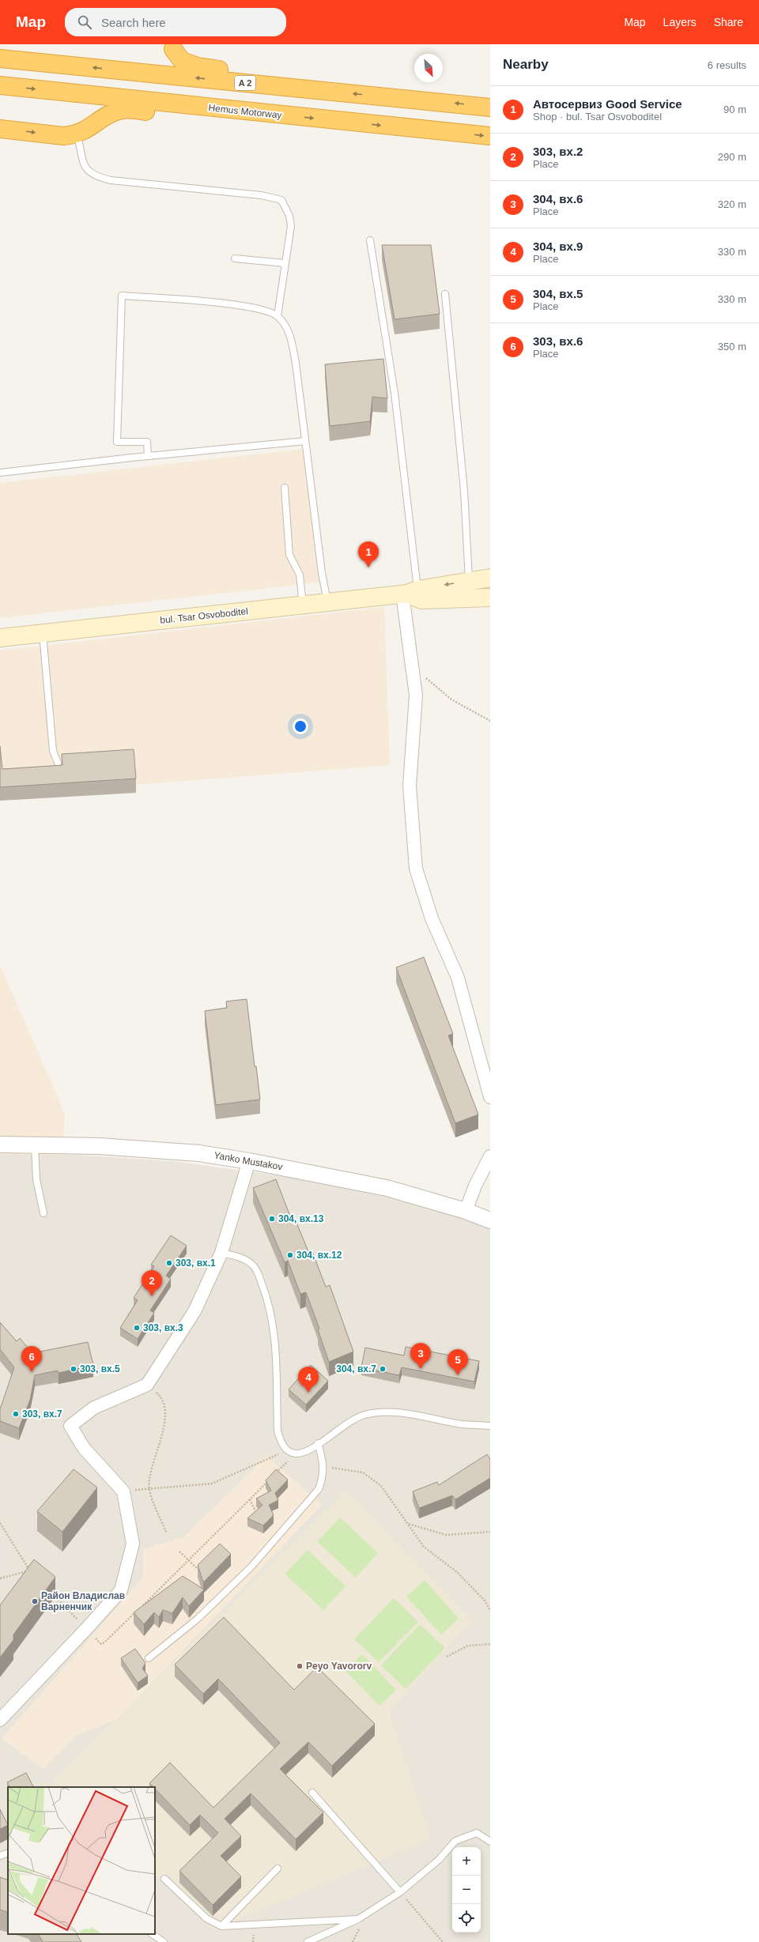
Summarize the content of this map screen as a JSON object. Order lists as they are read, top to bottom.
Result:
{
  "streets": {
    "highway": ["A 2", "Hemus Motorway"],
    "main road": ["bul. Tsar Osvoboditel"],
    "street": ["Yanko Mustakov"]
  },
  "places": [
    "304, вх.13",
    "304, вх.12",
    "303, вх.1",
    "303, вх.3",
    "303, вх.5",
    "304, вх.7",
    "303, вх.7",
    "Район Владислав Варненчик",
    "Peyo Yavororv"
  ],
  "north": "bottom right",
  "page": {
    "header": "Map",
    "search": "Search here",
    "nav": ["Map", "Layers", "Share"],
    "heading": ["Nearby", "6 results"],
    "list": [
      {
        "mark": "1",
        "name": "Автосервиз Good Service",
        "note": "Shop · bul. Tsar Osvoboditel",
        "value": "90 m"
      },
      {
        "mark": "2",
        "name": "303, вх.2",
        "note": "Place",
        "value": "290 m"
      },
      {
        "mark": "3",
        "name": "304, вх.6",
        "note": "Place",
        "value": "320 m"
      },
      {
        "mark": "4",
        "name": "304, вх.9",
        "note": "Place",
        "value": "330 m"
      },
      {
        "mark": "5",
        "name": "304, вх.5",
        "note": "Place",
        "value": "330 m"
      },
      {
        "mark": "6",
        "name": "303, вх.6",
        "note": "Place",
        "value": "350 m"
      }
    ],
    "pins": [
      "1",
      "2",
      "3",
      "6",
      "5",
      "4"
    ],
    "map_buttons": ["+", "−"]
  }
}
